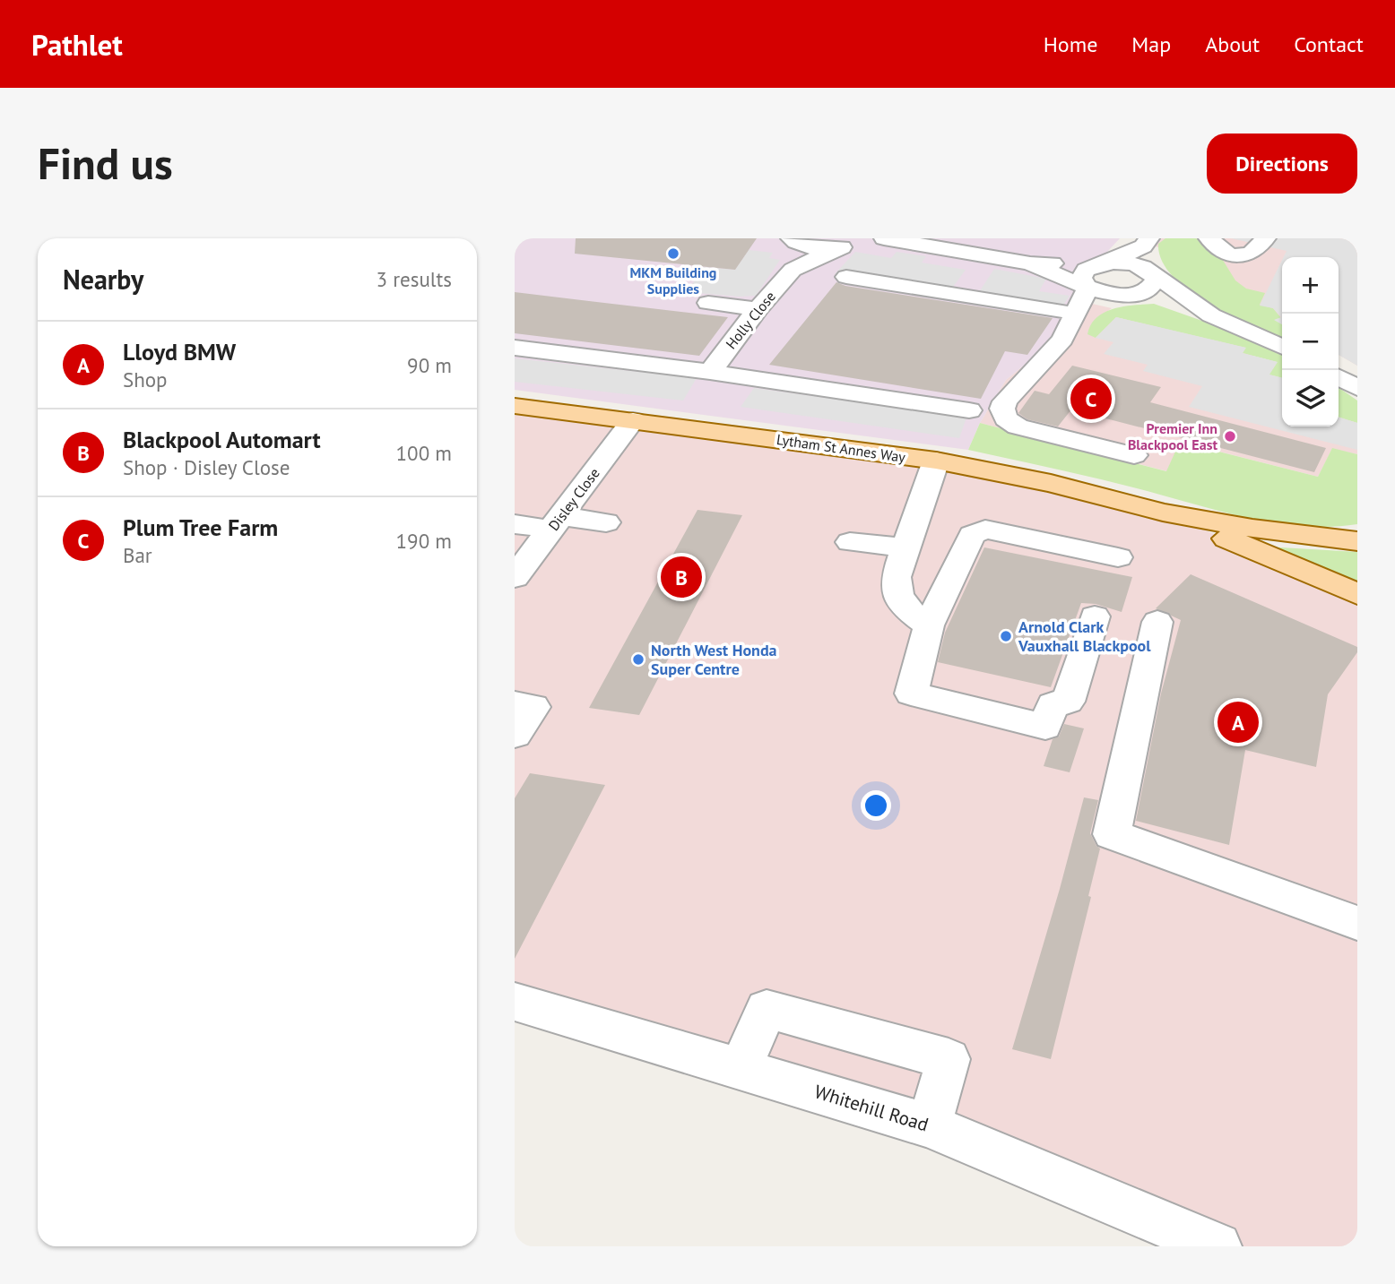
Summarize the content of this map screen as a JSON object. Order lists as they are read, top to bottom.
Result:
{
  "streets": {
    "main road": ["Lytham St Annes Way"],
    "street": ["Holly Close", "Disley Close", "Whitehill Road"]
  },
  "crossings": [
    ["Lytham St Annes Way", "Disley Close"]
  ],
  "places": [
    "MKM Building Supplies",
    "Premier Inn Blackpool East",
    "Arnold Clark Vauxhall Blackpool",
    "North West Honda Super Centre"
  ],
  "page": {
    "header": "Pathlet",
    "nav": [
      "Home",
      "Map",
      "About",
      "Contact"
    ],
    "buttons": "Directions",
    "title": "Find us",
    "heading": ["Nearby", "3 results"],
    "map_buttons": ["+", "−"],
    "list": [
      {
        "mark": "A",
        "name": "Lloyd BMW",
        "note": "Shop",
        "value": "90 m"
      },
      {
        "mark": "B",
        "name": "Blackpool Automart",
        "note": "Shop · Disley Close",
        "value": "100 m"
      },
      {
        "mark": "C",
        "name": "Plum Tree Farm",
        "note": "Bar",
        "value": "190 m"
      }
    ],
    "pins": ["C", "B", "A"]
  }
}
